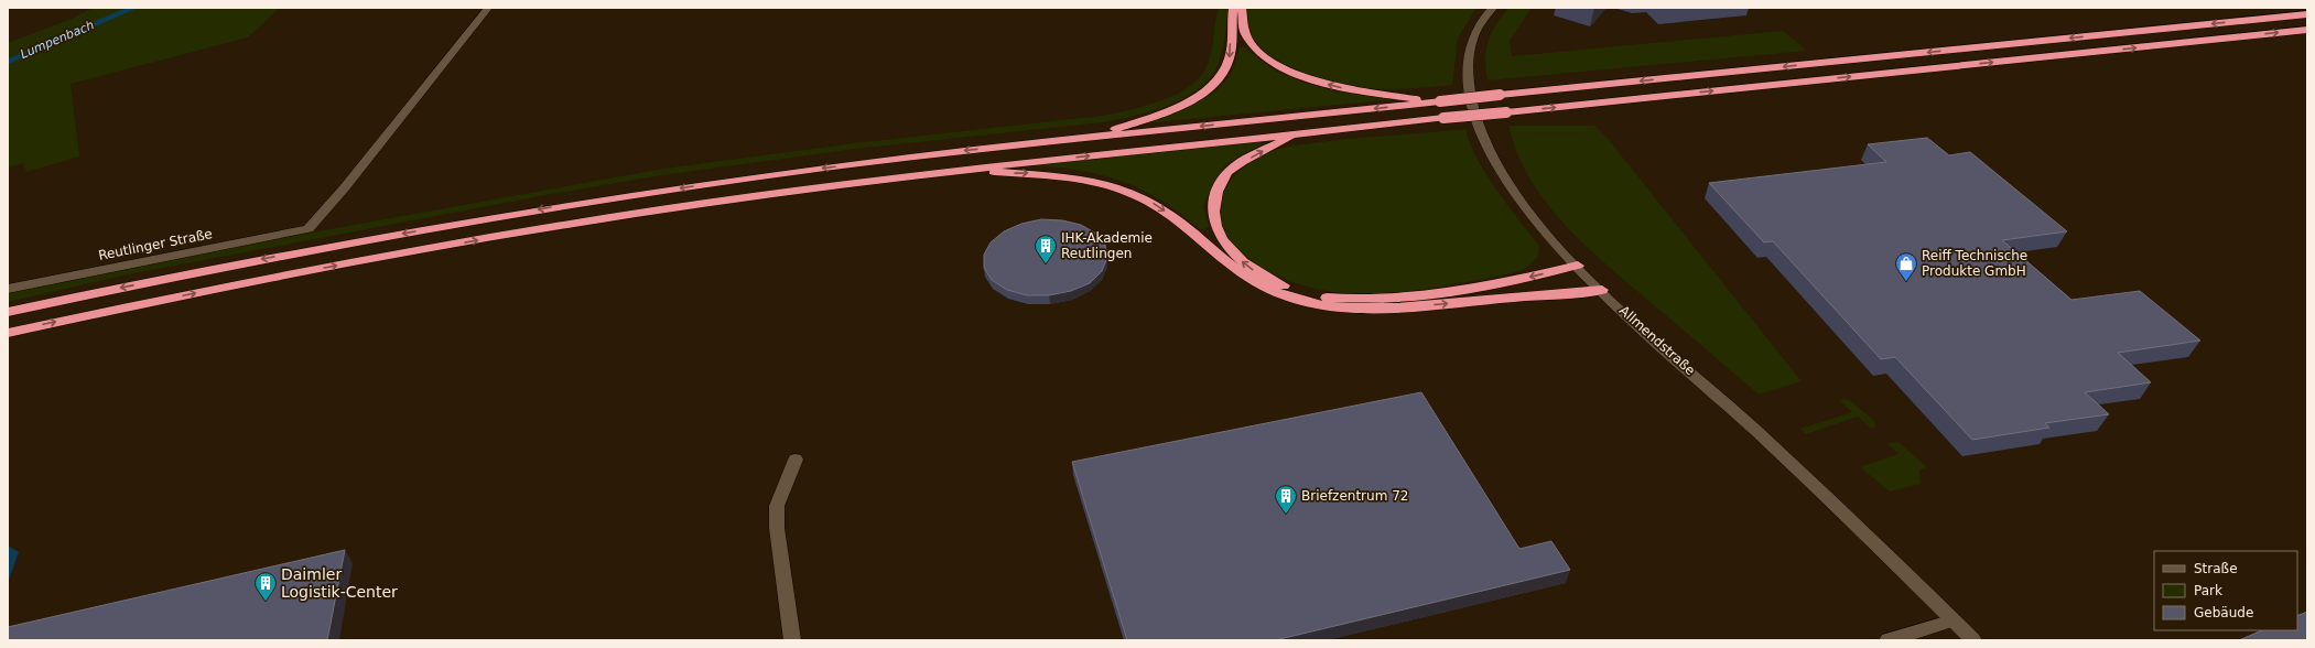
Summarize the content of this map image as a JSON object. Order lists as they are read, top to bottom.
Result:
{
  "streets": {
    "street": ["Reutlinger Straße", "Allmendstraße"]
  },
  "water": ["Lumpenbach"],
  "places": {
    "building": ["IHK-Akademie Reutlingen", "Briefzentrum 72", "Daimler Logistik-Center"],
    "shop": ["Reiff Technische Produkte GmbH"]
  },
  "legend": ["Straße", "Park", "Gebäude"]
}
